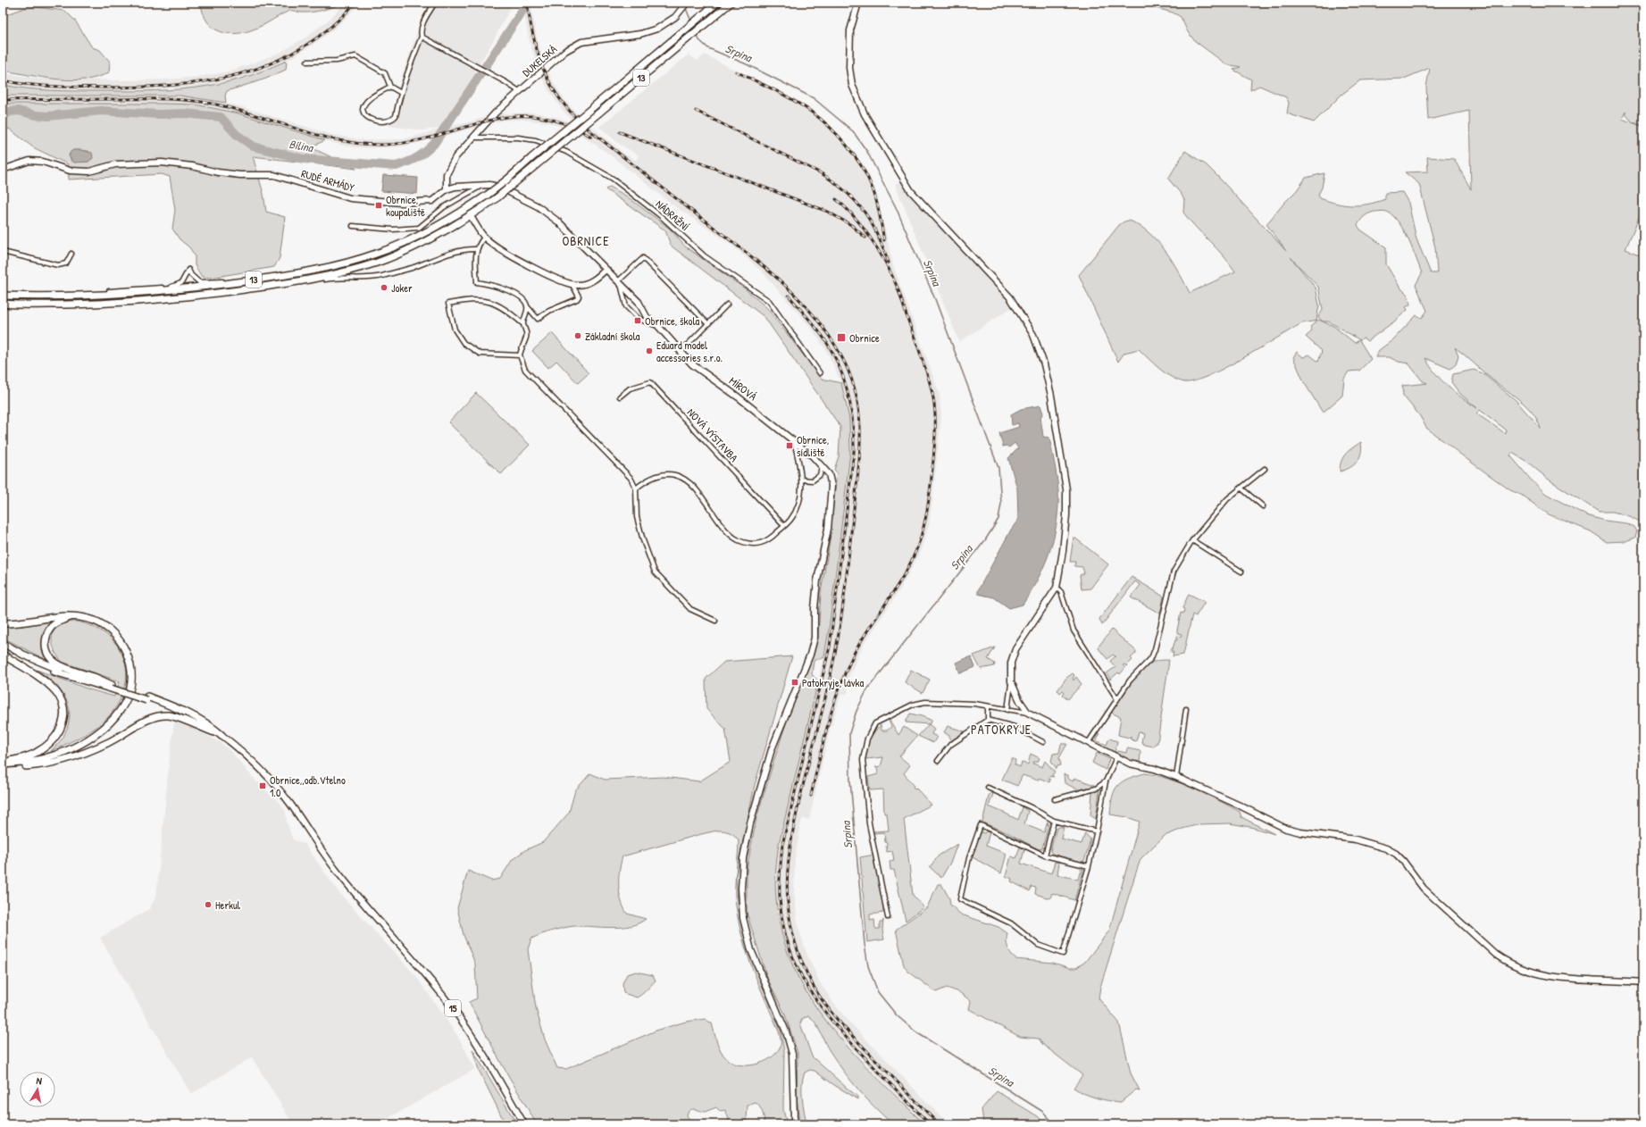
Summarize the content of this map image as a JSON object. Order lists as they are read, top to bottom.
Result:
{
  "streets": {
    "highway": ["13"],
    "street": [
      "DUKELSKÁ",
      "RUDÉ ARMÁDY",
      "NÁDRAŽNÍ",
      "MÍROVÁ",
      "NOVÁ VÝSTAVBA",
      "15"
    ]
  },
  "crossings": [
    ["DUKELSKÁ", "RUDÉ ARMÁDY"],
    ["DUKELSKÁ", "NÁDRAŽNÍ"]
  ],
  "districts": ["OBRNICE", "PATOKRYJE"],
  "water": ["Srpina", "Bílina"],
  "places": {
    "transit": [
      "Obrnice, koupaliště",
      "Obrnice, škola",
      "Obrnice",
      "Obrnice, sídliště",
      "Patokryje, lávka",
      "Obrnice,,odb.Vtelno 1.0"
    ],
    "other": [
      "Joker",
      "Základní škola",
      "Eduard model accessories s.r.o.",
      "Herkul"
    ]
  },
  "north": "top"
}
